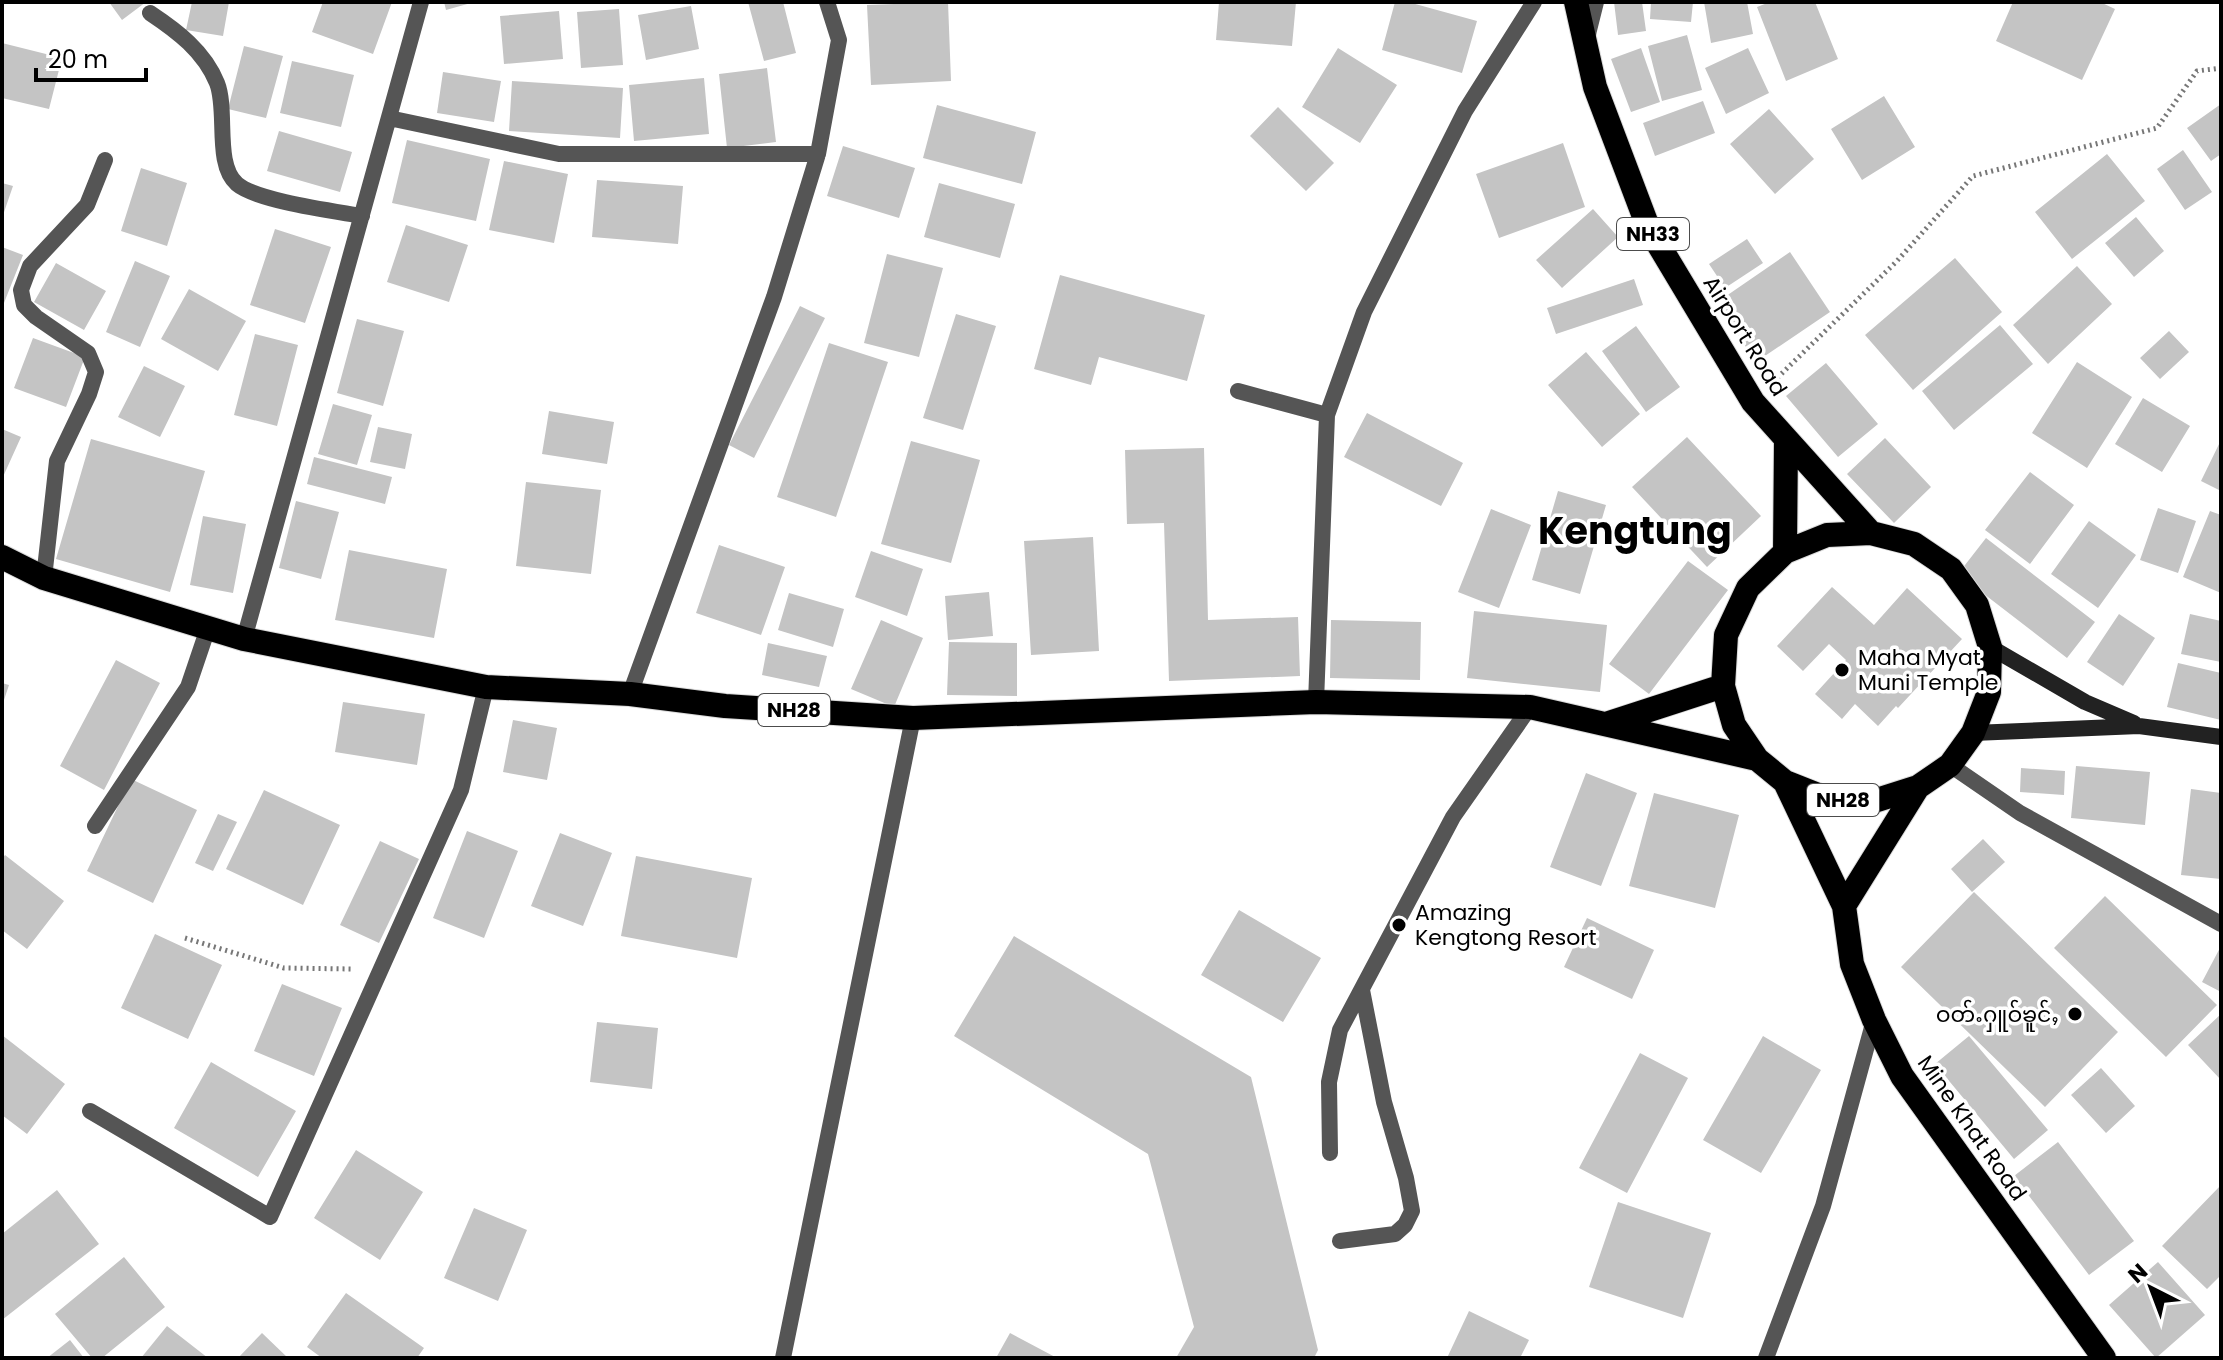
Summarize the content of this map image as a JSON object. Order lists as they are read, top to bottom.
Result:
{
  "streets": {
    "highway": [
      "NH33",
      "Airport Road",
      "NH28",
      "Mine Khat Road"
    ]
  },
  "crossings": [
    ["Airport Road", "NH28"],
    ["Airport Road", "Mine Khat Road"],
    ["NH28", "Mine Khat Road"]
  ],
  "districts": ["Kengtung"],
  "places": ["Maha Myat Muni Temple", "Amazing Kengtong Resort", "ဝတ်ႉႁူဝ်ၶူင်ႇ"],
  "scale_bar": "20 m",
  "north": "top left"
}
